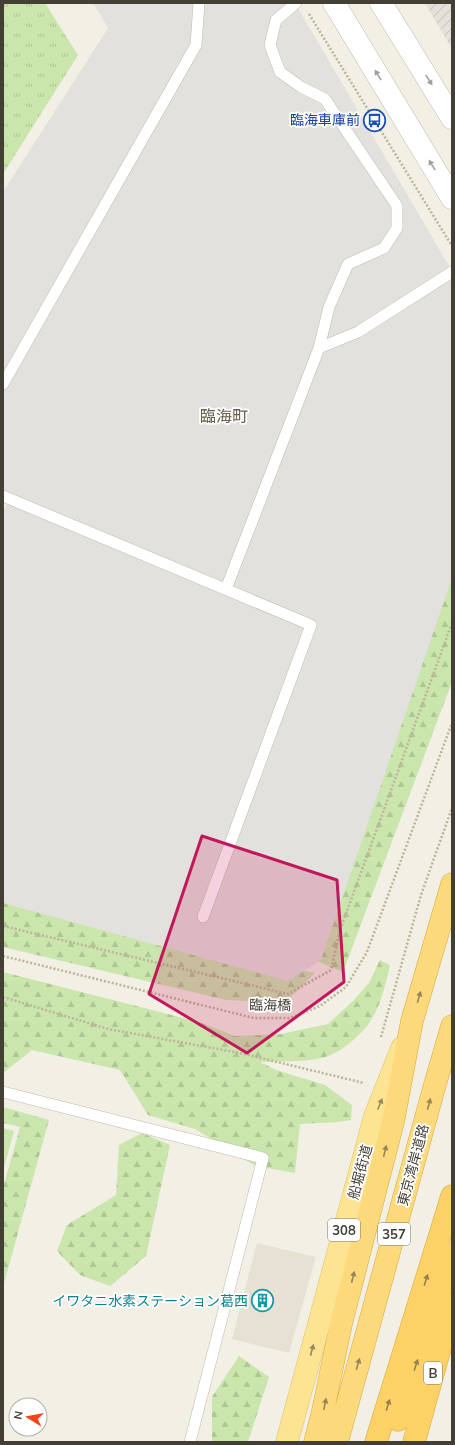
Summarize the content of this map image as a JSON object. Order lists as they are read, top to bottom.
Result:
{
  "streets": {
    "highway": ["東京湾岸道路", "357", "B"],
    "main road": ["船堀街道", "308"],
    "path": ["臨海橋"]
  },
  "one_way": ["船堀街道"],
  "districts": ["臨海町"],
  "places": {
    "bus stop": ["臨海車庫前"],
    "building": ["イワタニ水素ステーション葛西"]
  },
  "north": "left"
}
